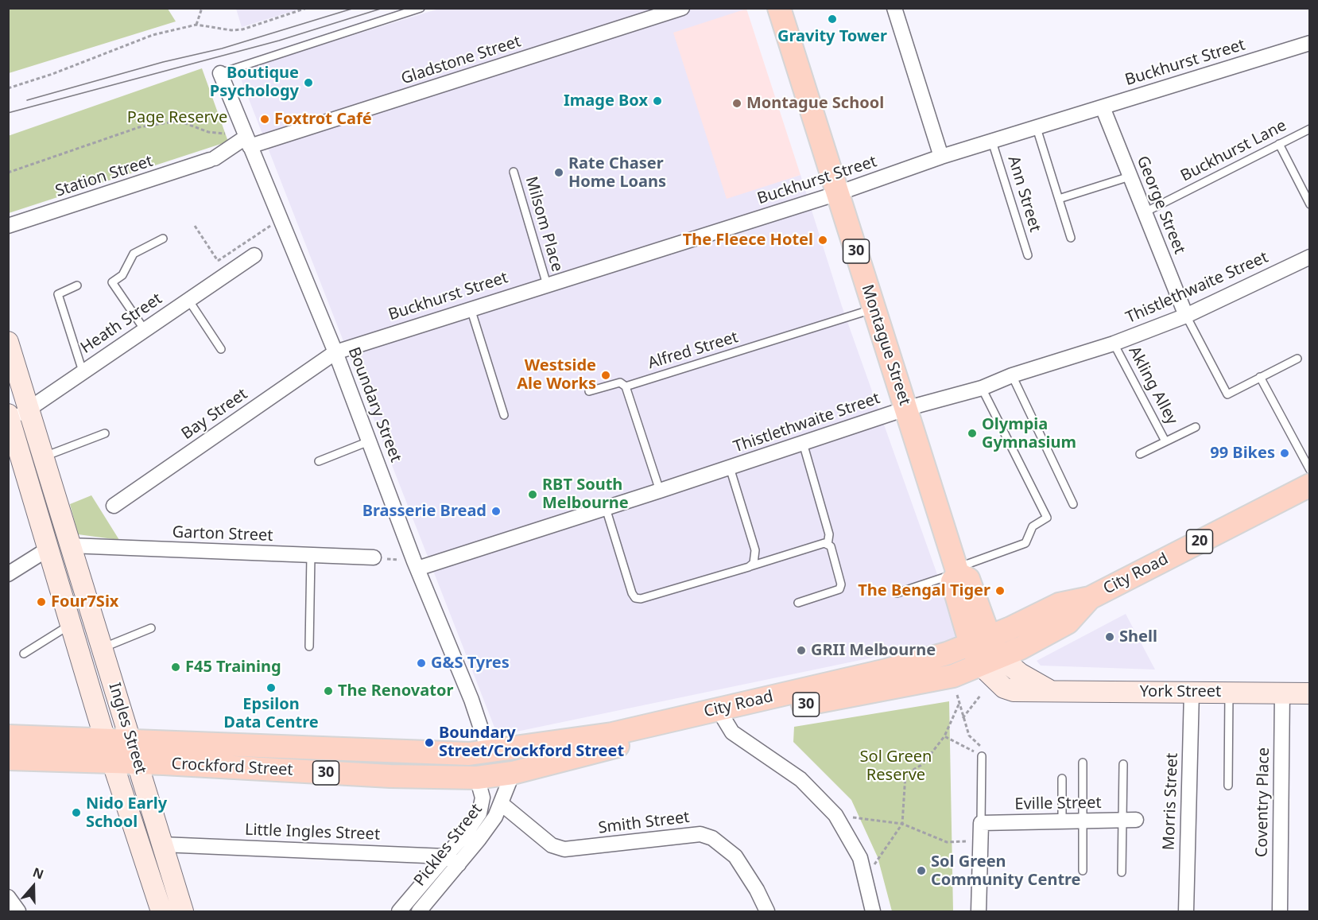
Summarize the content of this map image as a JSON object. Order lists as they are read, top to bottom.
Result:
{
  "streets": {
    "main road": [
      "30",
      "Montague Street",
      "20",
      "City Road",
      "Crockford Street"
    ],
    "street": [
      "Gladstone Street",
      "Buckhurst Street",
      "Station Street",
      "George Street",
      "Thistlethwaite Street",
      "Heath Street",
      "Boundary Street",
      "Bay Street",
      "Garton Street",
      "York Street",
      "Ingles Street",
      "Morris Street",
      "Coventry Place",
      "Eville Street",
      "Smith Street",
      "Little Ingles Street",
      "Pickles Street"
    ],
    "lane": [
      "Buckhurst Lane",
      "Ann Street",
      "Milsom Place",
      "Alfred Street",
      "Akling Alley"
    ]
  },
  "crossings": [
    ["Gladstone Street", "Station Street"],
    ["Gladstone Street", "Boundary Street"],
    ["Buckhurst Street", "Ann Street"],
    ["Buckhurst Street", "George Street"],
    ["Buckhurst Street", "Milsom Place"],
    ["Buckhurst Street", "Montague Street"],
    ["Buckhurst Street", "Boundary Street"],
    ["Buckhurst Street", "Bay Street"],
    ["Buckhurst Lane", "George Street"],
    ["Station Street", "Boundary Street"],
    ["George Street", "Thistlethwaite Street"],
    ["Thistlethwaite Street", "Montague Street"],
    ["Thistlethwaite Street", "Akling Alley"],
    ["Thistlethwaite Street", "Boundary Street"],
    ["Heath Street", "Ingles Street"],
    ["Montague Street", "Alfred Street"],
    ["Montague Street", "City Road"],
    ["Montague Street", "York Street"],
    ["Boundary Street", "Bay Street"],
    ["Boundary Street", "City Road"],
    ["Boundary Street", "Crockford Street"],
    ["Garton Street", "Ingles Street"],
    ["City Road", "York Street"],
    ["City Road", "Crockford Street"],
    ["City Road", "Pickles Street"],
    ["York Street", "Morris Street"],
    ["York Street", "Coventry Place"],
    ["Ingles Street", "Crockford Street"],
    ["Ingles Street", "Little Ingles Street"],
    ["Crockford Street", "Pickles Street"],
    ["Smith Street", "Pickles Street"],
    ["Little Ingles Street", "Pickles Street"]
  ],
  "parks": ["Page Reserve", "Sol Green Reserve"],
  "places": [
    "Gravity Tower",
    "Boutique Psychology",
    "Image Box",
    "Montague School",
    "Foxtrot Café",
    "Rate Chaser Home Loans",
    "The Fleece Hotel",
    "Westside Ale Works",
    "Olympia Gymnasium",
    "99 Bikes",
    "RBT South Melbourne",
    "Brasserie Bread",
    "The Bengal Tiger",
    "Four7Six",
    "Shell",
    "GRII Melbourne",
    "G&S Tyres",
    "F45 Training",
    "Epsilon Data Centre",
    "The Renovator",
    "Boundary Street/Crockford Street",
    "Nido Early School",
    "Sol Green Community Centre"
  ],
  "north": "top"
}
